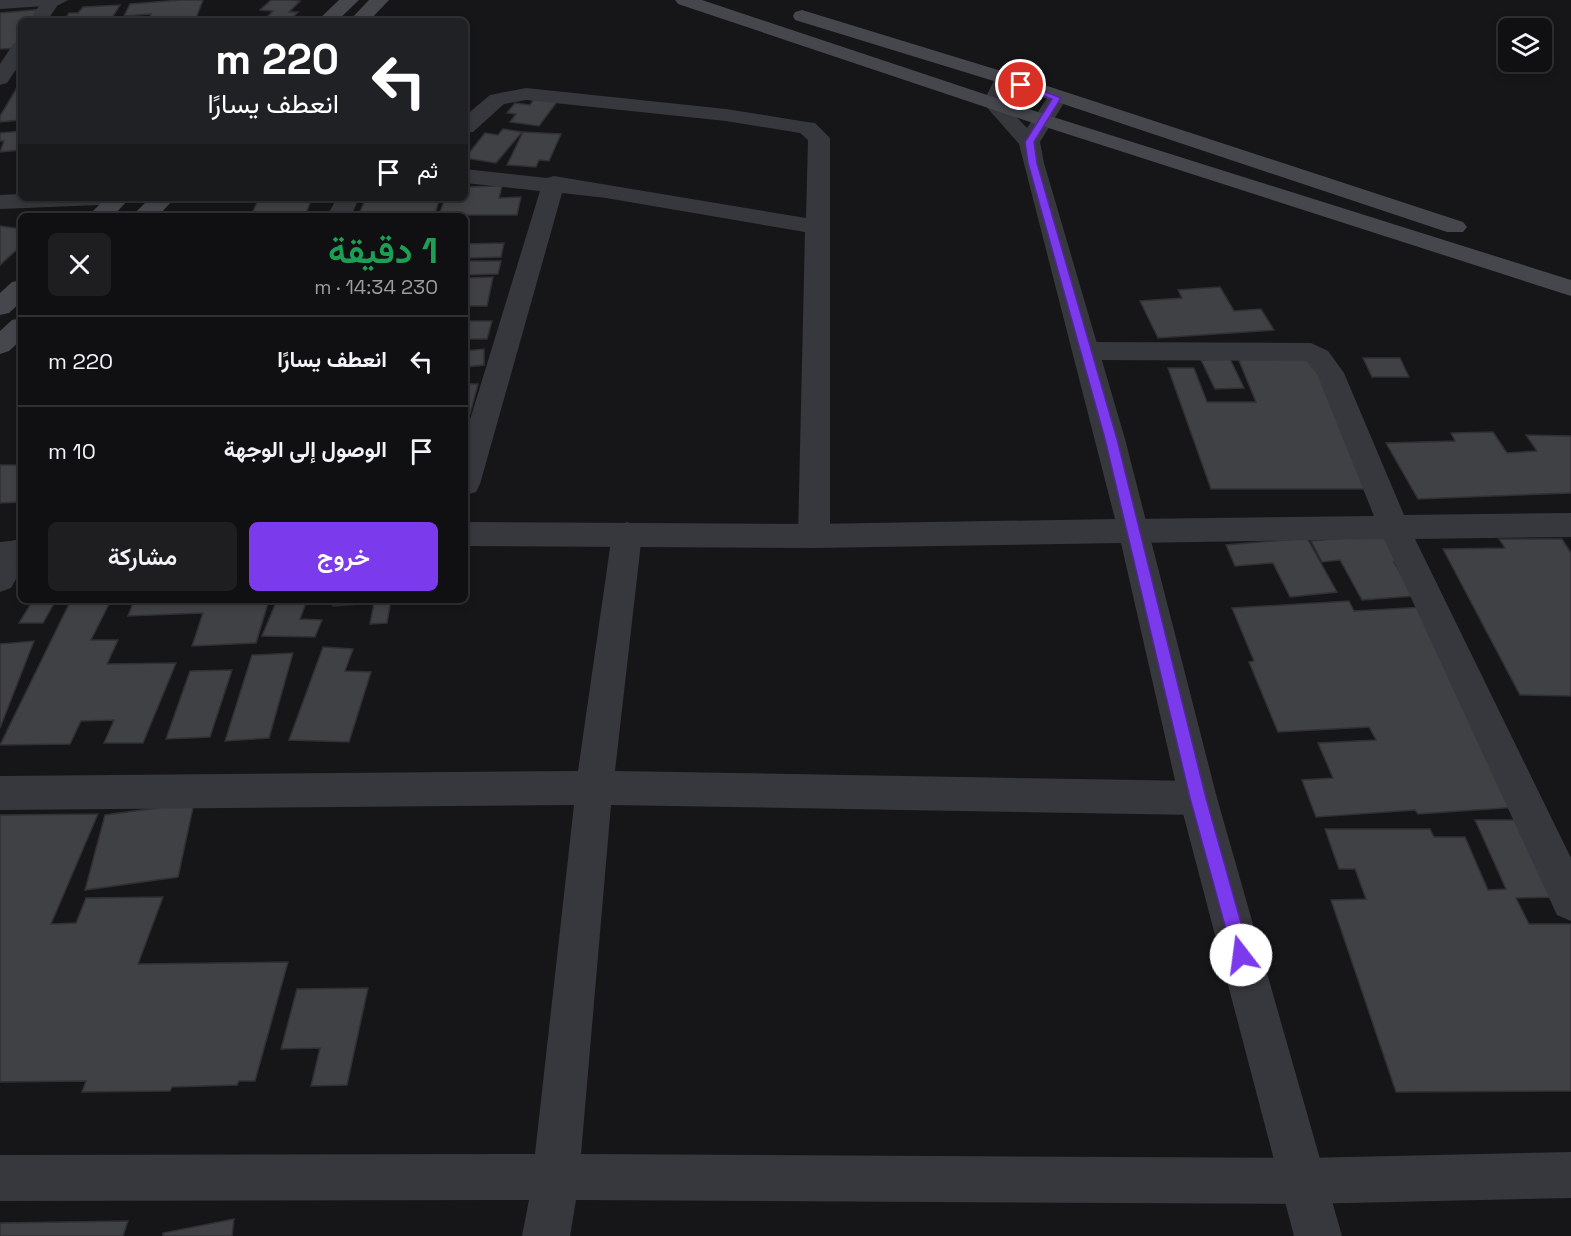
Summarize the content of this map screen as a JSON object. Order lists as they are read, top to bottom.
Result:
{
  "page": {
    "turn": ["220 m", "انعطف يسارًا"],
    "then": "ثم",
    "heading": ["1 دقيقة", "230 m · 14:34"],
    "list": [
      {
        "name": "انعطف يسارًا",
        "value": "220 m"
      },
      {
        "name": "الوصول إلى الوجهة",
        "value": "10 m"
      }
    ],
    "buttons": ["خروج", "مشاركة"]
  }
}
